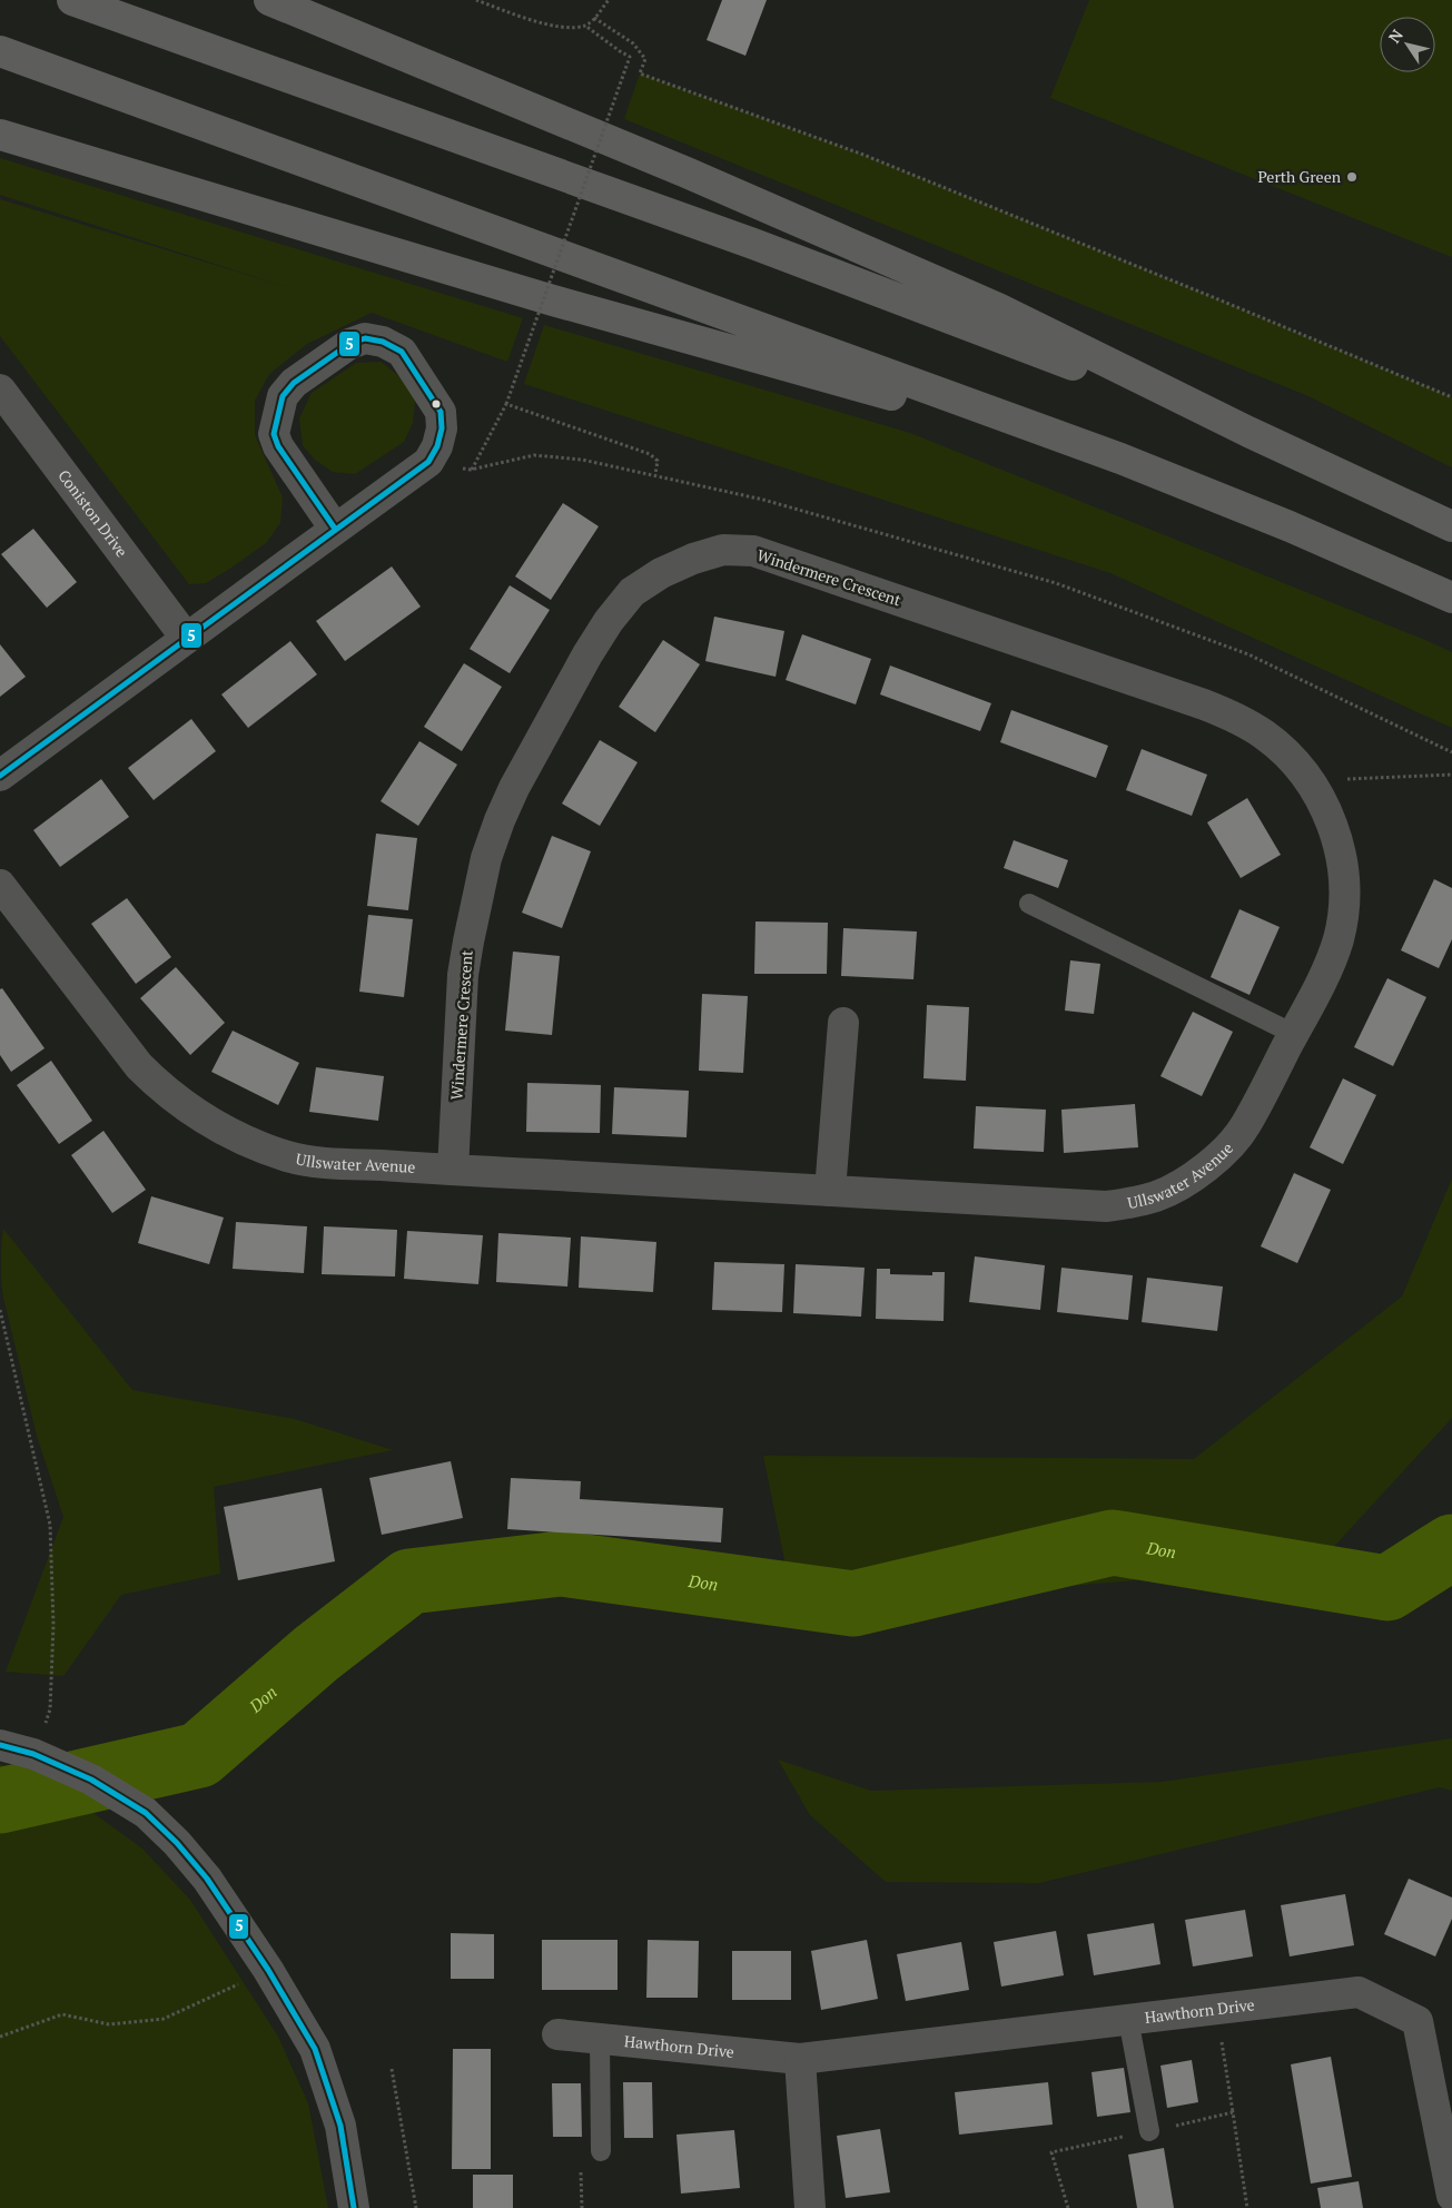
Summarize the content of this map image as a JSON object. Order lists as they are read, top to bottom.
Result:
{
  "streets": {
    "street": [
      "Coniston Drive",
      "Windermere Crescent",
      "Ullswater Avenue",
      "Hawthorn Drive"
    ]
  },
  "crossings": [
    ["Windermere Crescent", "Ullswater Avenue"]
  ],
  "water": ["Don"],
  "places": ["Perth Green"],
  "lines": ["transit line 5"],
  "north": "top left"
}
